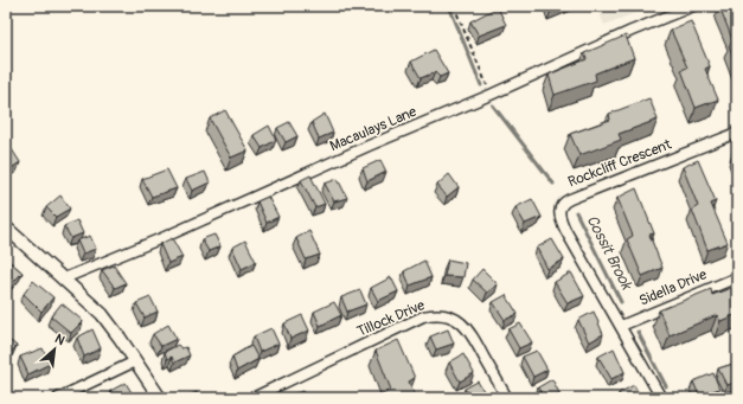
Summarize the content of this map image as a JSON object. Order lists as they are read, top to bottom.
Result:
{
  "streets": {
    "street": [
      "Macaulays Lane",
      "Rockcliff Crescent",
      "Sidella Drive",
      "Tillock Drive"
    ]
  },
  "crossings": [
    ["Rockcliff Crescent", "Sidella Drive"]
  ],
  "water": ["Cossit Brook"],
  "north": "top right"
}
